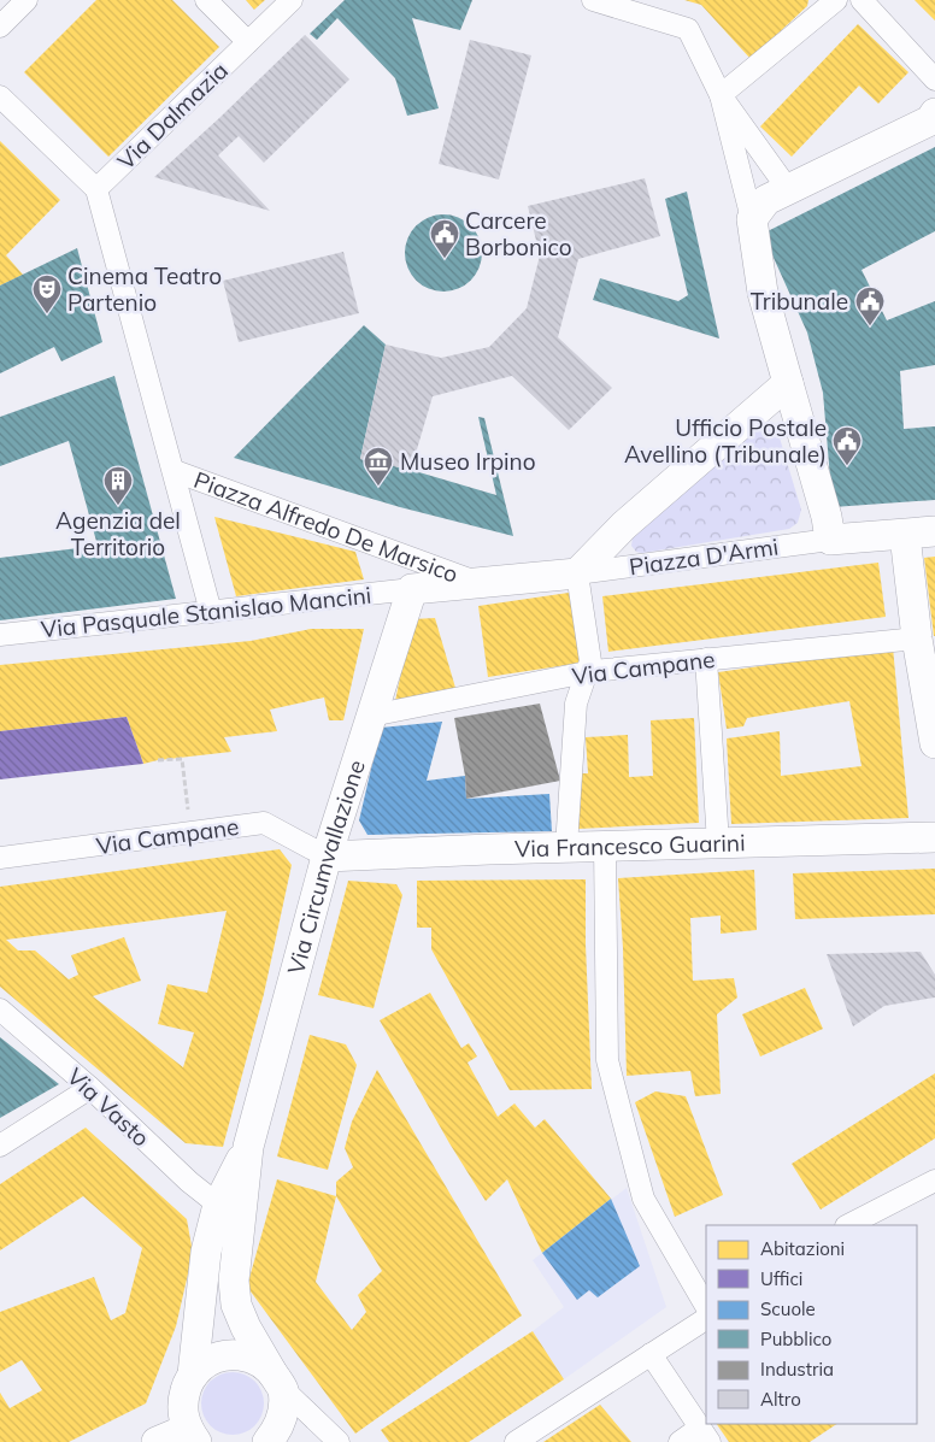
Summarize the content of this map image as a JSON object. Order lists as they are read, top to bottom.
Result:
{
  "streets": {
    "street": [
      "Via Dalmazia",
      "Piazza Alfredo De Marsico",
      "Piazza D'Armi",
      "Via Pasquale Stanislao Mancini",
      "Via Campane",
      "Via Francesco Guarini",
      "Via Circumvallazione",
      "Via Vasto"
    ]
  },
  "crossings": [
    ["Piazza Alfredo De Marsico", "Piazza D'Armi"],
    ["Piazza Alfredo De Marsico", "Via Pasquale Stanislao Mancini"],
    ["Piazza Alfredo De Marsico", "Via Circumvallazione"],
    ["Via Pasquale Stanislao Mancini", "Via Circumvallazione"],
    ["Via Campane", "Via Francesco Guarini"],
    ["Via Campane", "Via Circumvallazione"],
    ["Via Francesco Guarini", "Via Circumvallazione"],
    ["Via Circumvallazione", "Via Vasto"]
  ],
  "places": {
    "public building": ["Carcere Borbonico", "Tribunale", "Ufficio Postale Avellino (Tribunale)"],
    "theatre": ["Cinema Teatro Partenio"],
    "museum": ["Museo Irpino"],
    "building": ["Agenzia del Territorio"]
  },
  "legend": [
    "Abitazioni",
    "Uffici",
    "Scuole",
    "Pubblico",
    "Industria",
    "Altro"
  ]
}
